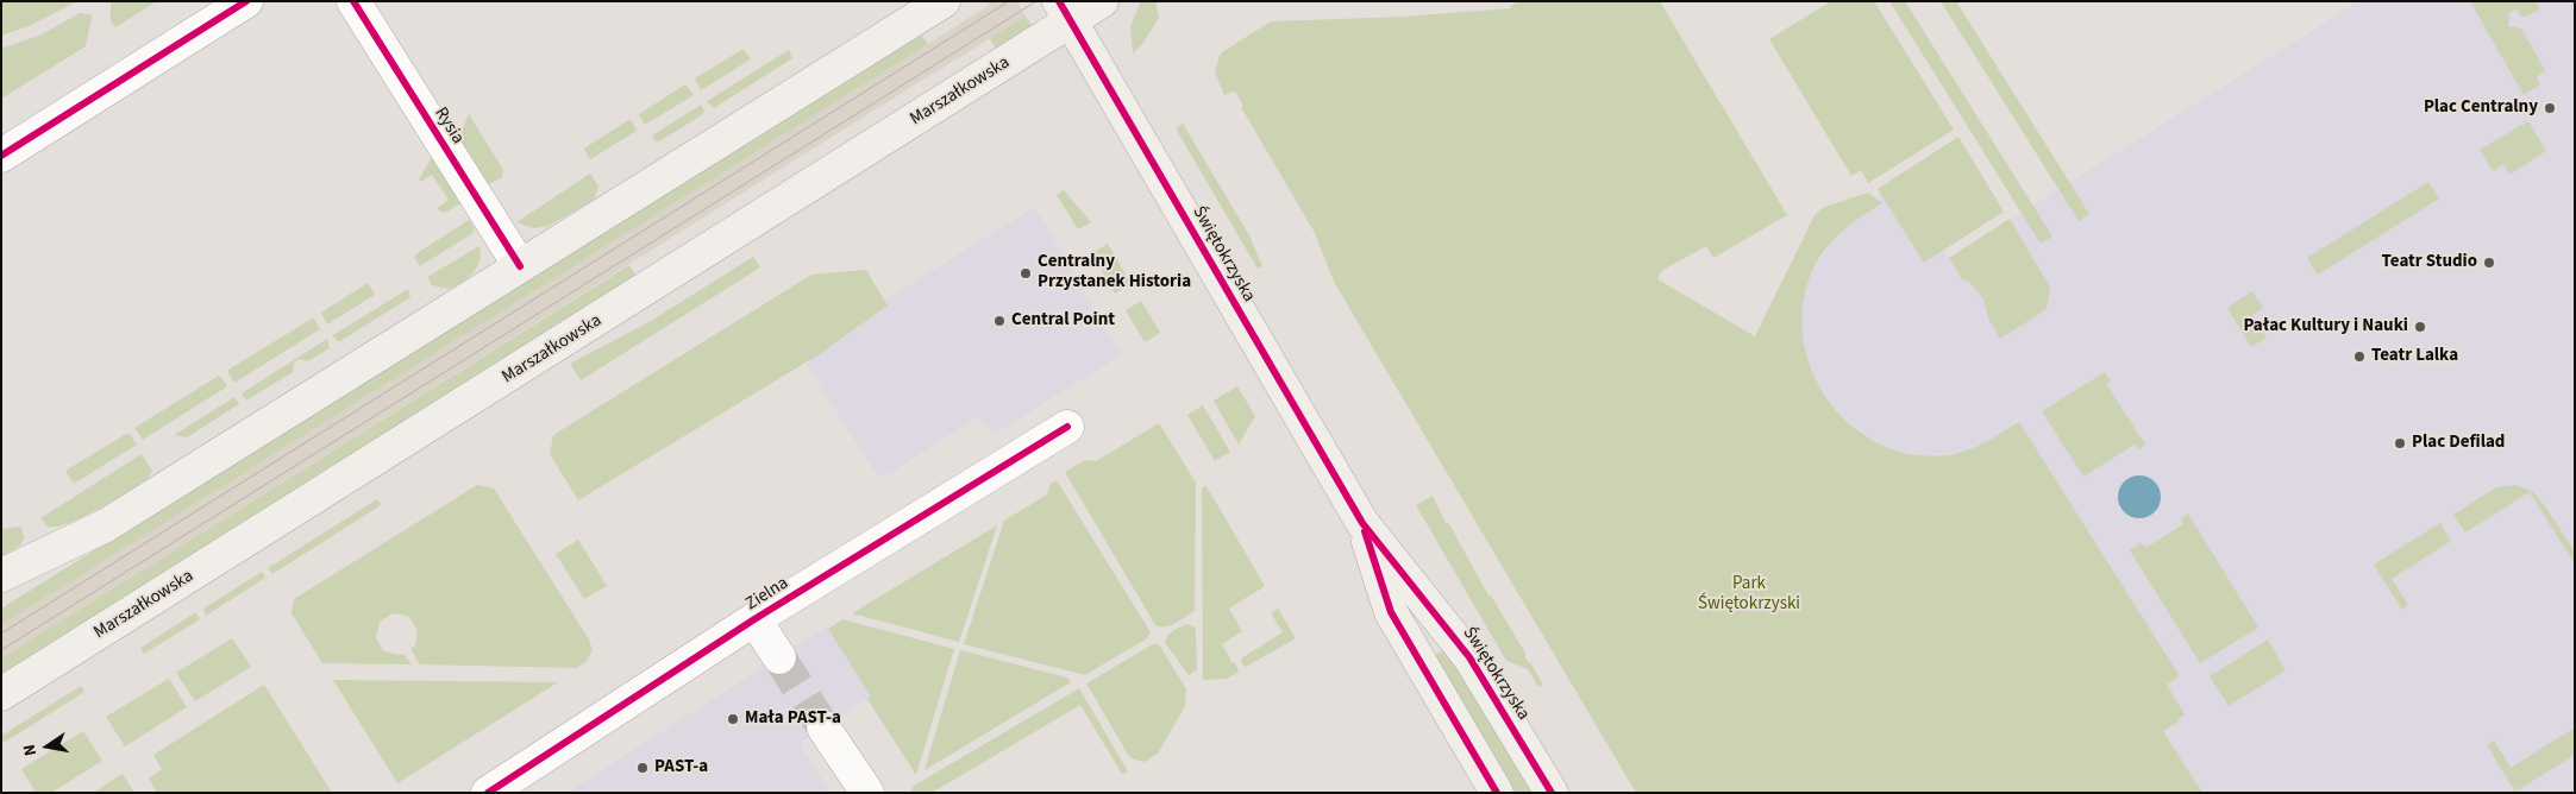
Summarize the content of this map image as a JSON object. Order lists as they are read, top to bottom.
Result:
{
  "streets": {
    "main road": ["Marszałkowska", "Świętokrzyska"],
    "street": ["Rysia", "Zielna"]
  },
  "crossings": [
    ["Marszałkowska", "Świętokrzyska"]
  ],
  "parks": ["Park Świętokrzyski"],
  "places": [
    "Plac Centralny",
    "Teatr Studio",
    "Centralny Przystanek Historia",
    "Central Point",
    "Pałac Kultury i Nauki",
    "Teatr Lalka",
    "Plac Defilad",
    "Mała PAST-a",
    "PAST-a"
  ],
  "north": "left"
}
